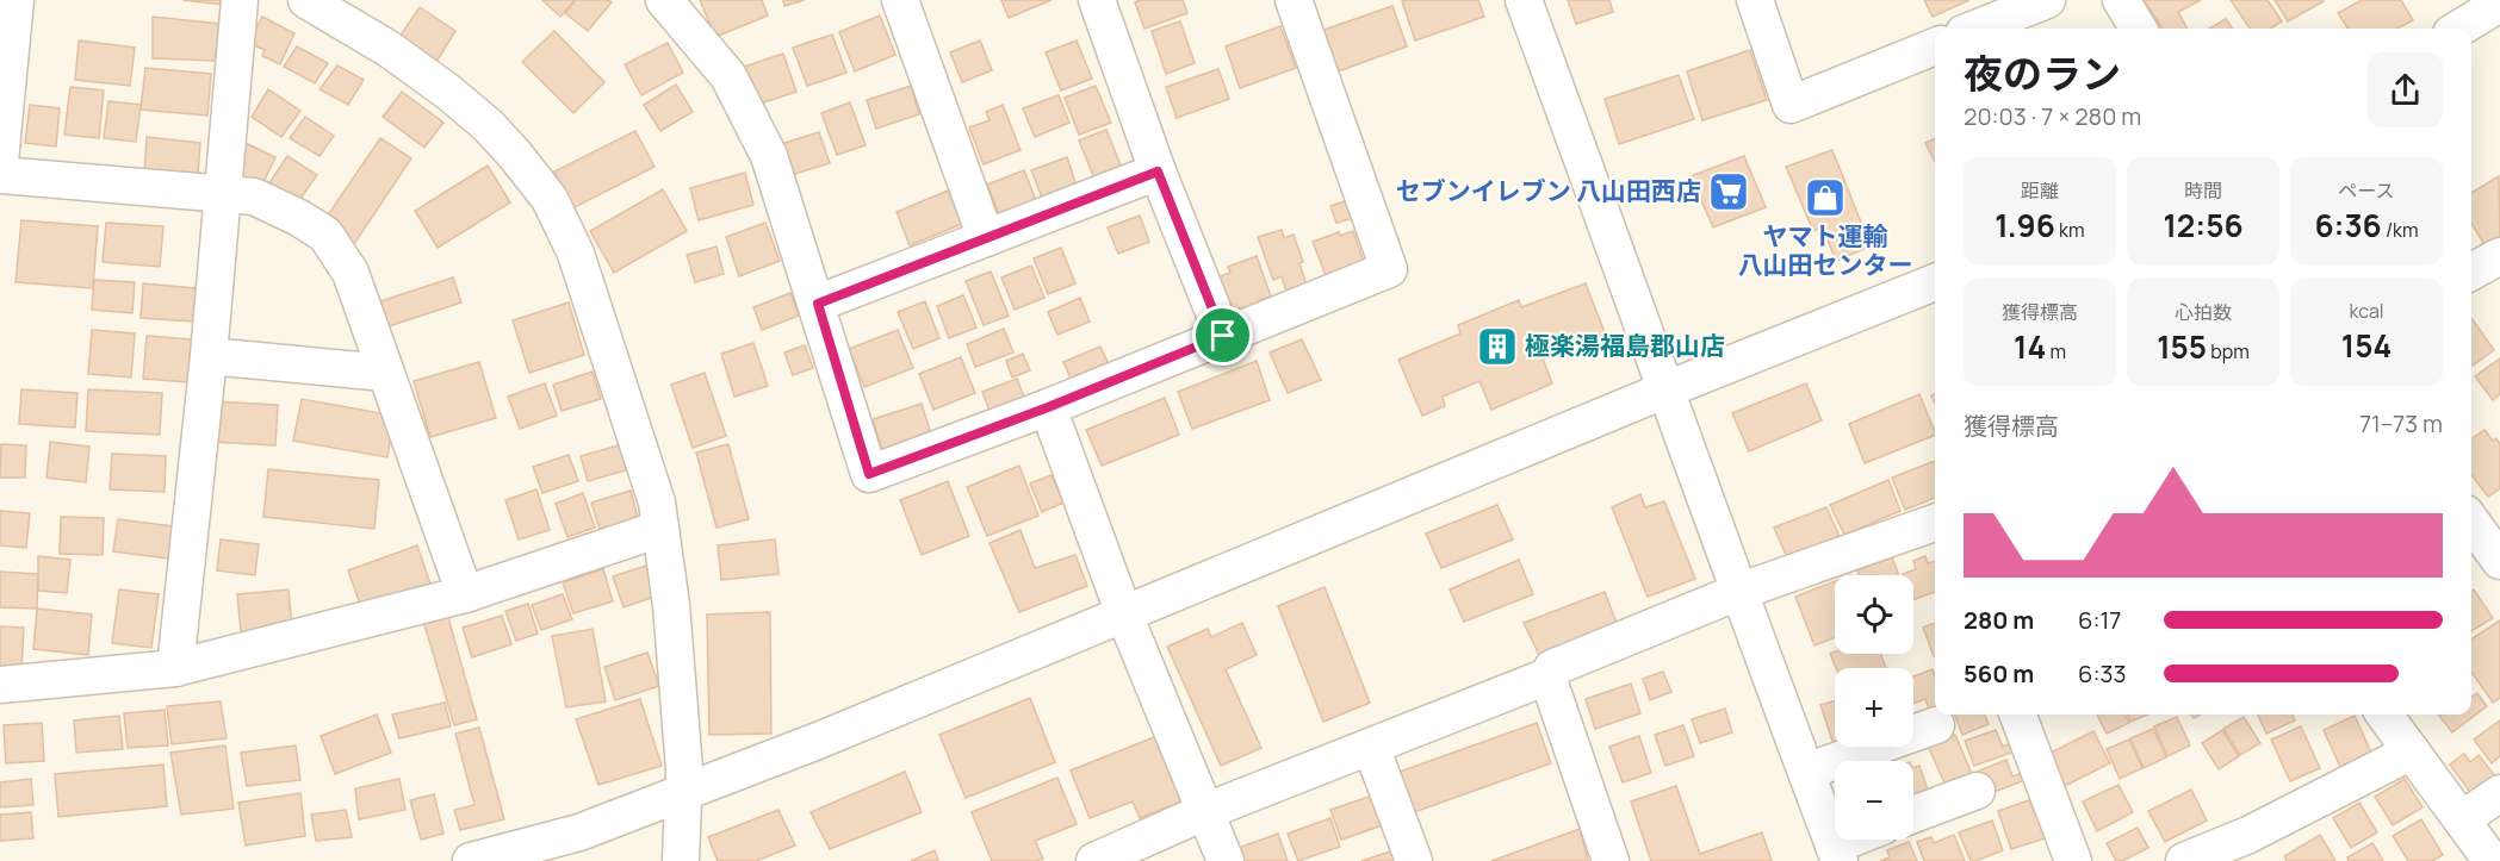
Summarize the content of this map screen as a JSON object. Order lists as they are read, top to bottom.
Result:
{
  "places": {
    "supermarket": ["セブンイレブン 八山田西店"],
    "shop": ["ヤマト運輸 八山田センター"],
    "building": ["極楽湯福島郡山店"]
  },
  "page": {
    "heading": ["夜のラン", "20:03 · 7 × 280 m"],
    "stats": [
      ["距離", "1.96 km"],
      ["時間", "12:56"],
      ["ペース", "6:36 /km"],
      ["獲得標高", "14 m"],
      ["心拍数", "155 bpm"],
      ["kcal", "154"]
    ],
    "chart": ["獲得標高", "71–73 m"],
    "map_buttons": ["+", "−"],
    "list": [
      {
        "name": "280 m",
        "note": "6:17"
      },
      {
        "name": "560 m",
        "note": "6:33"
      }
    ]
  }
}
